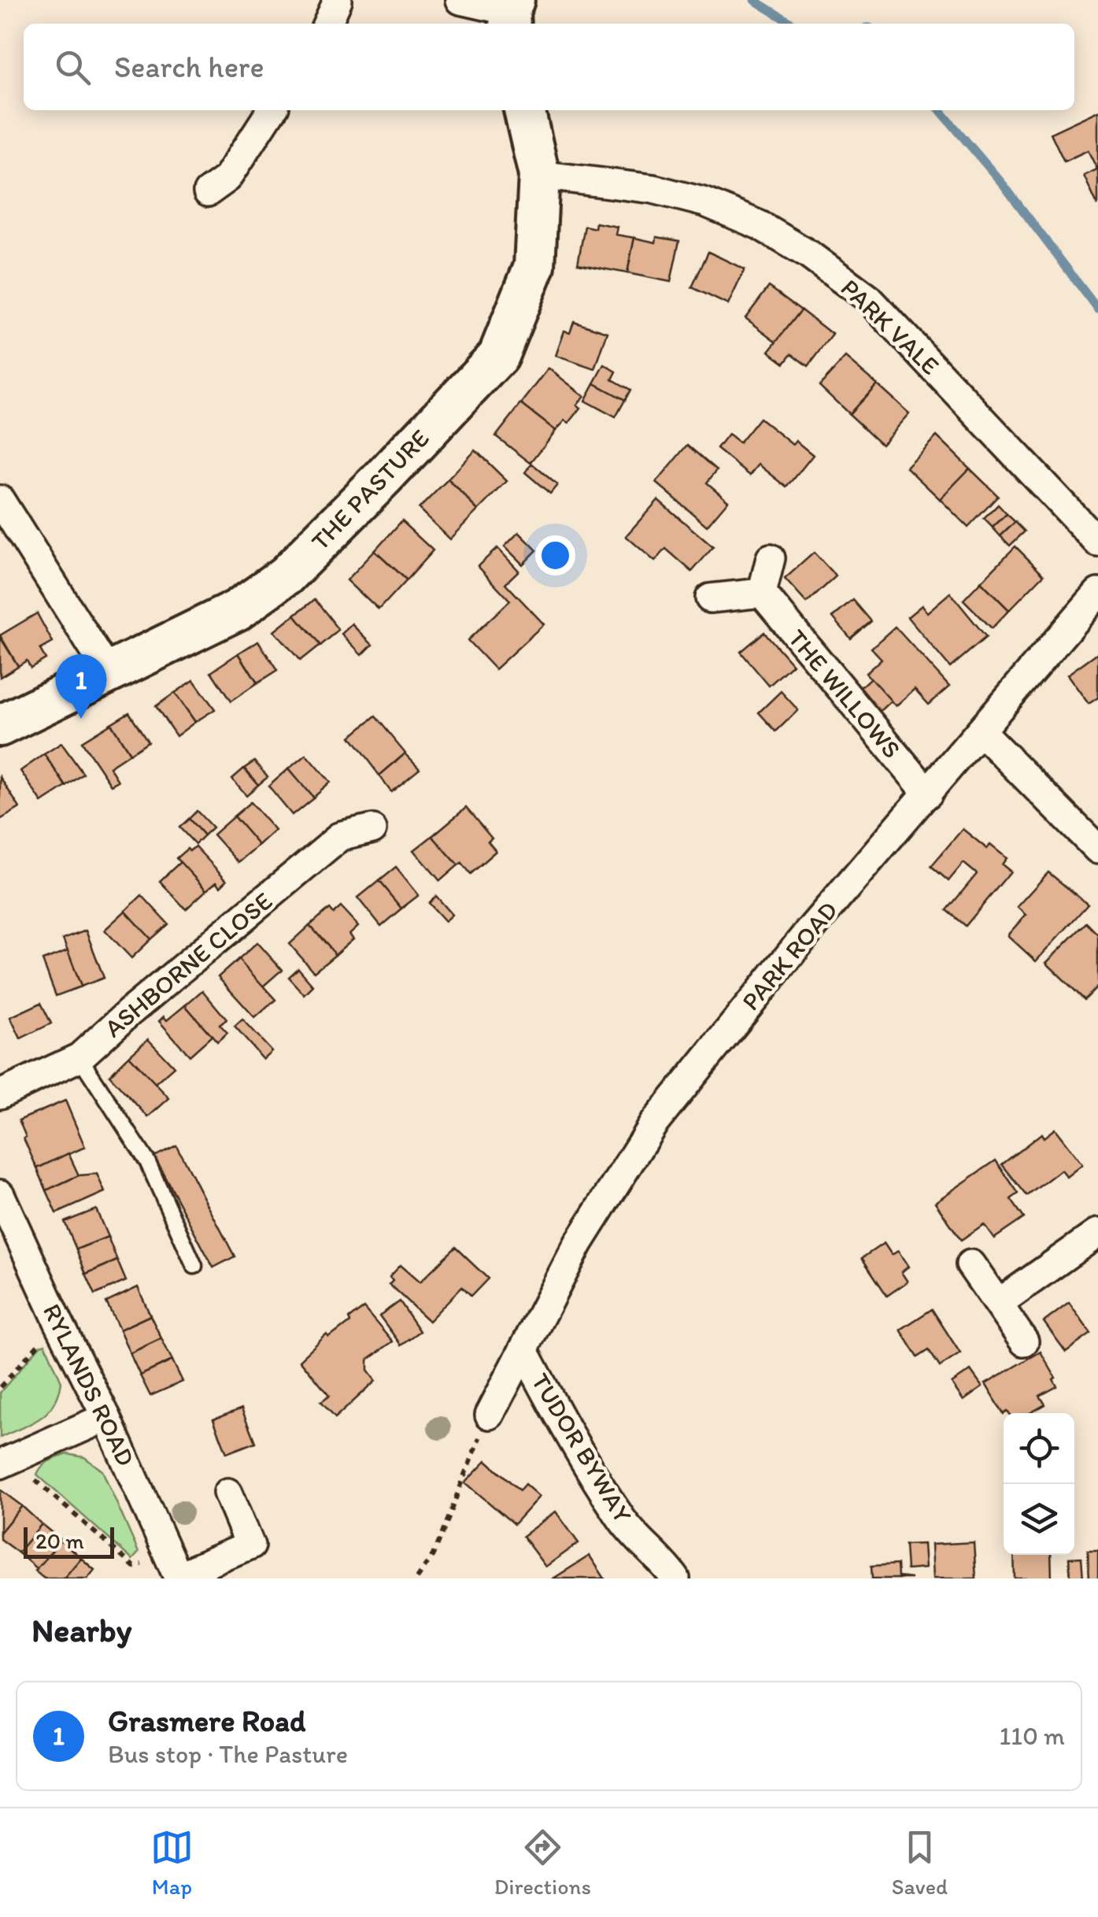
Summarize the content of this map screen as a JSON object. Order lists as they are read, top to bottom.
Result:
{
  "streets": {
    "street": [
      "PARK VALE",
      "THE PASTURE",
      "THE WILLOWS",
      "PARK ROAD",
      "ASHBORNE CLOSE",
      "RYLANDS ROAD",
      "TUDOR BYWAY"
    ]
  },
  "crossings": [
    ["PARK VALE", "THE PASTURE"],
    ["THE WILLOWS", "PARK ROAD"],
    ["PARK ROAD", "TUDOR BYWAY"]
  ],
  "scale_bar": "20 m",
  "page": {
    "search": "Search here",
    "pins": "1",
    "scale": "20 m",
    "heading": "Nearby",
    "list": [
      {
        "mark": "1",
        "name": "Grasmere Road",
        "note": "Bus stop · The Pasture",
        "value": "110 m"
      }
    ],
    "nav": ["Map", "Directions", "Saved"]
  }
}
